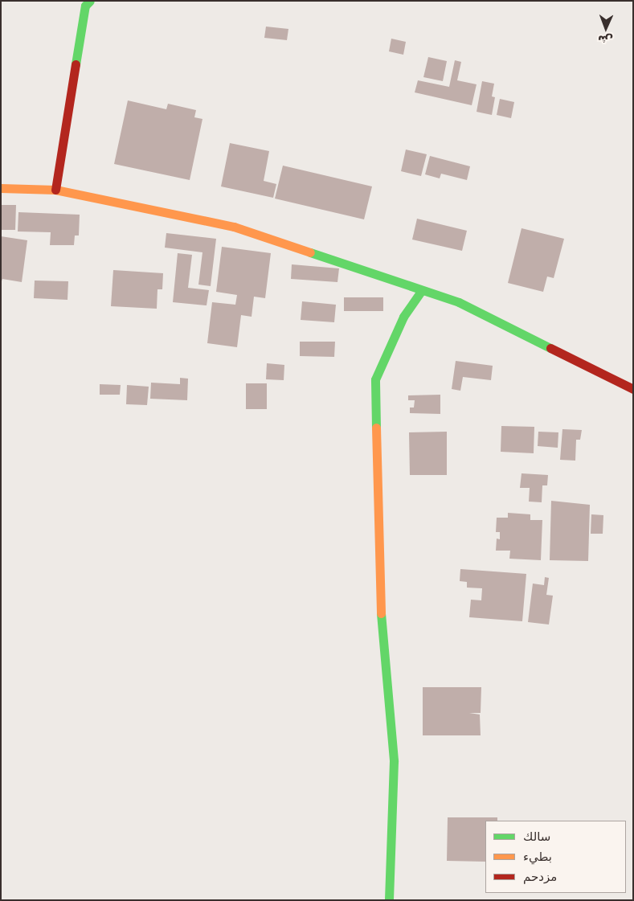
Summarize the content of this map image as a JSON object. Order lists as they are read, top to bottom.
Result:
{
  "legend": ["سالك", "بطيء", "مزدحم"],
  "north": "bottom"
}
